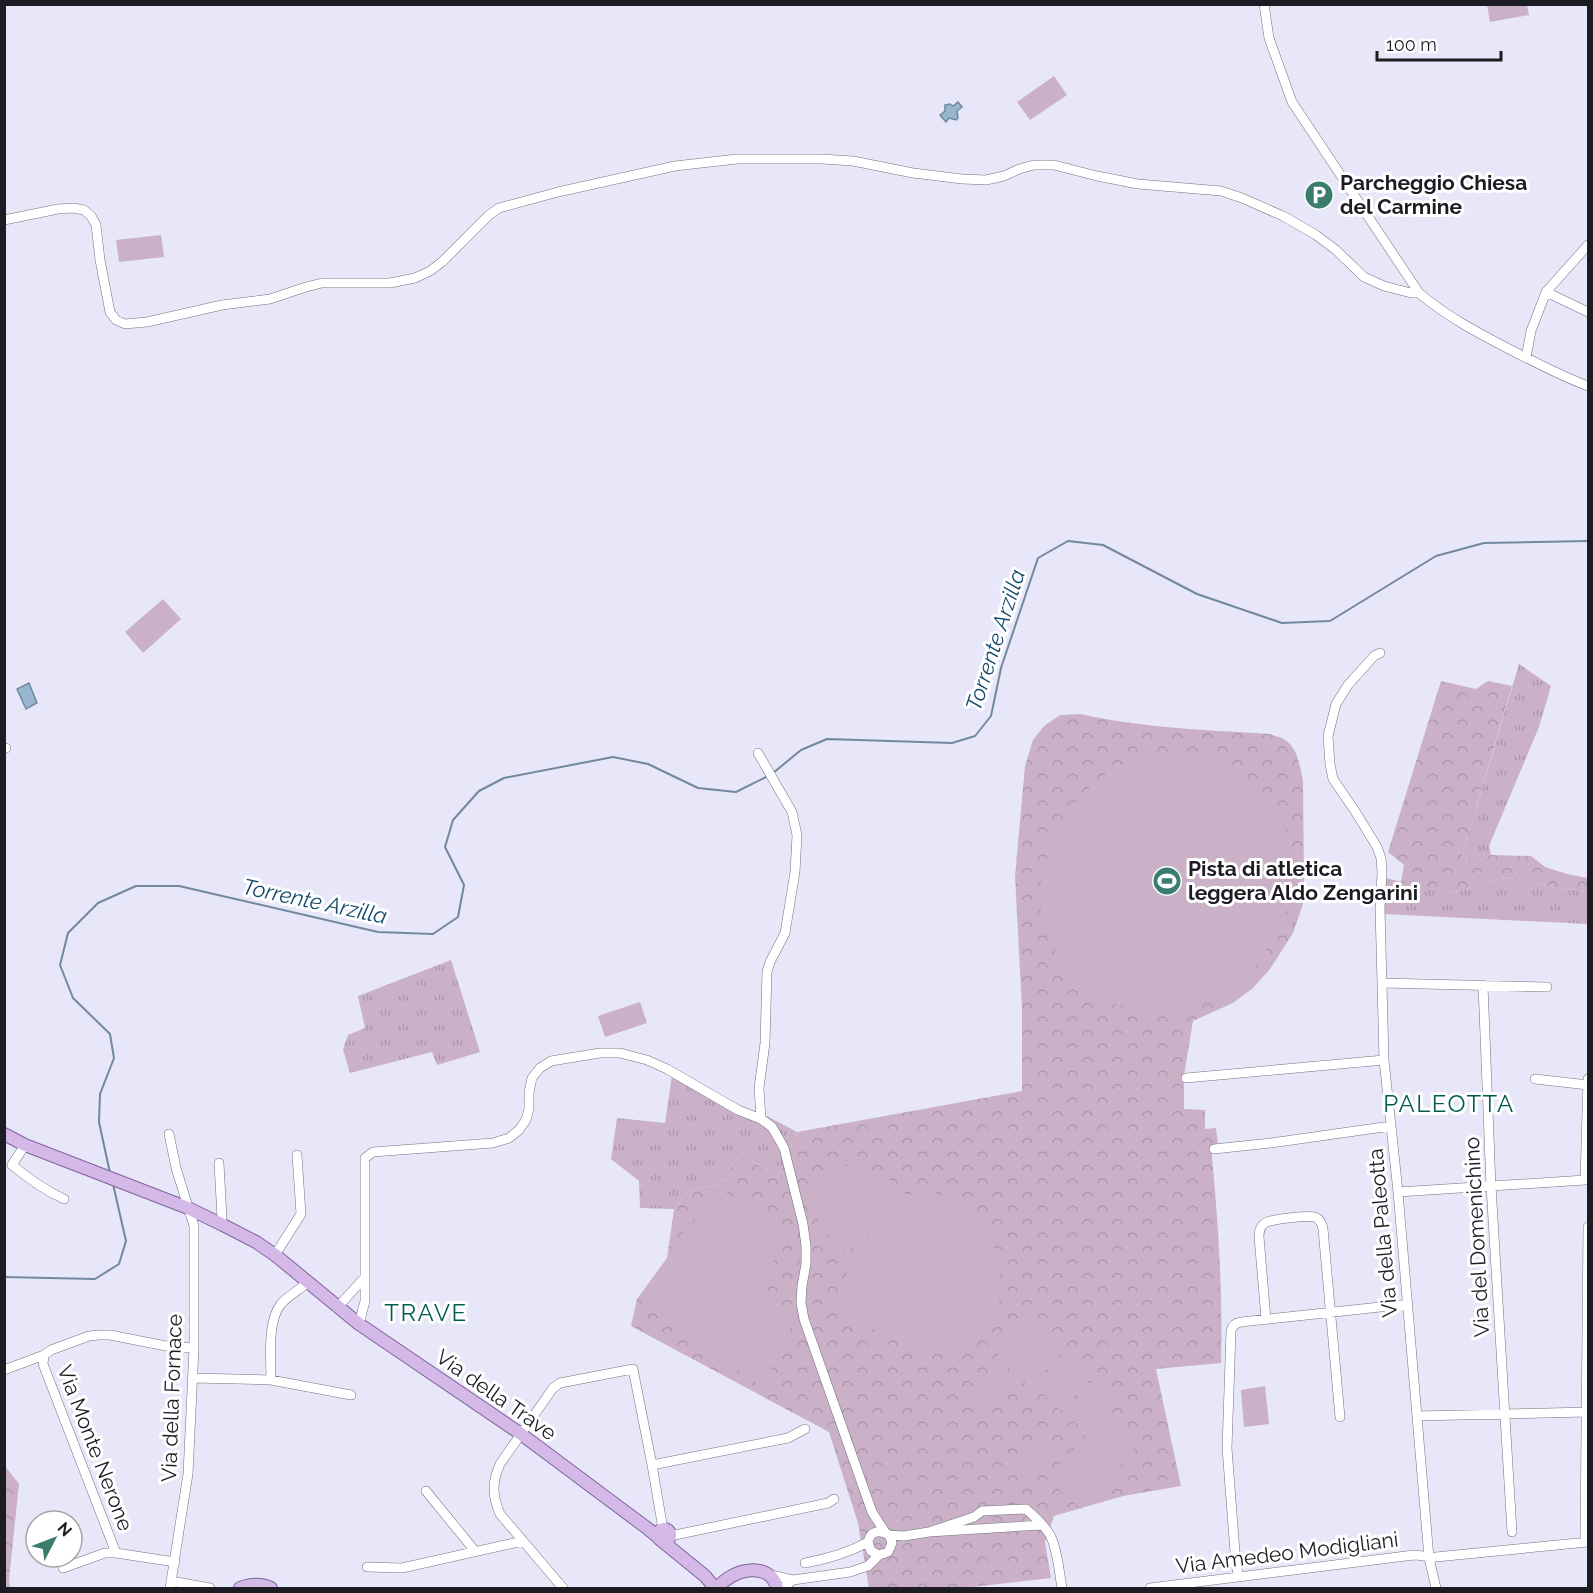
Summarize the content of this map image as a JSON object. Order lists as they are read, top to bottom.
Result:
{
  "streets": {
    "main road": ["Via della Trave"],
    "street": [
      "Via della Paleotta",
      "Via del Domenichino",
      "Via della Fornace",
      "Via Monte Nerone",
      "Via Amedeo Modigliani"
    ]
  },
  "crossings": [
    ["Via della Paleotta", "Via Amedeo Modigliani"],
    ["Via della Trave", "Via della Fornace"],
    ["Via della Fornace", "Via Monte Nerone"]
  ],
  "districts": ["PALEOTTA", "TRAVE"],
  "water": ["Torrente Arzilla"],
  "places": {
    "parking": ["Parcheggio Chiesa del Carmine"],
    "sports": ["Pista di atletica leggera Aldo Zengarini"]
  },
  "scale_bar": "100 m",
  "north": "top right"
}
